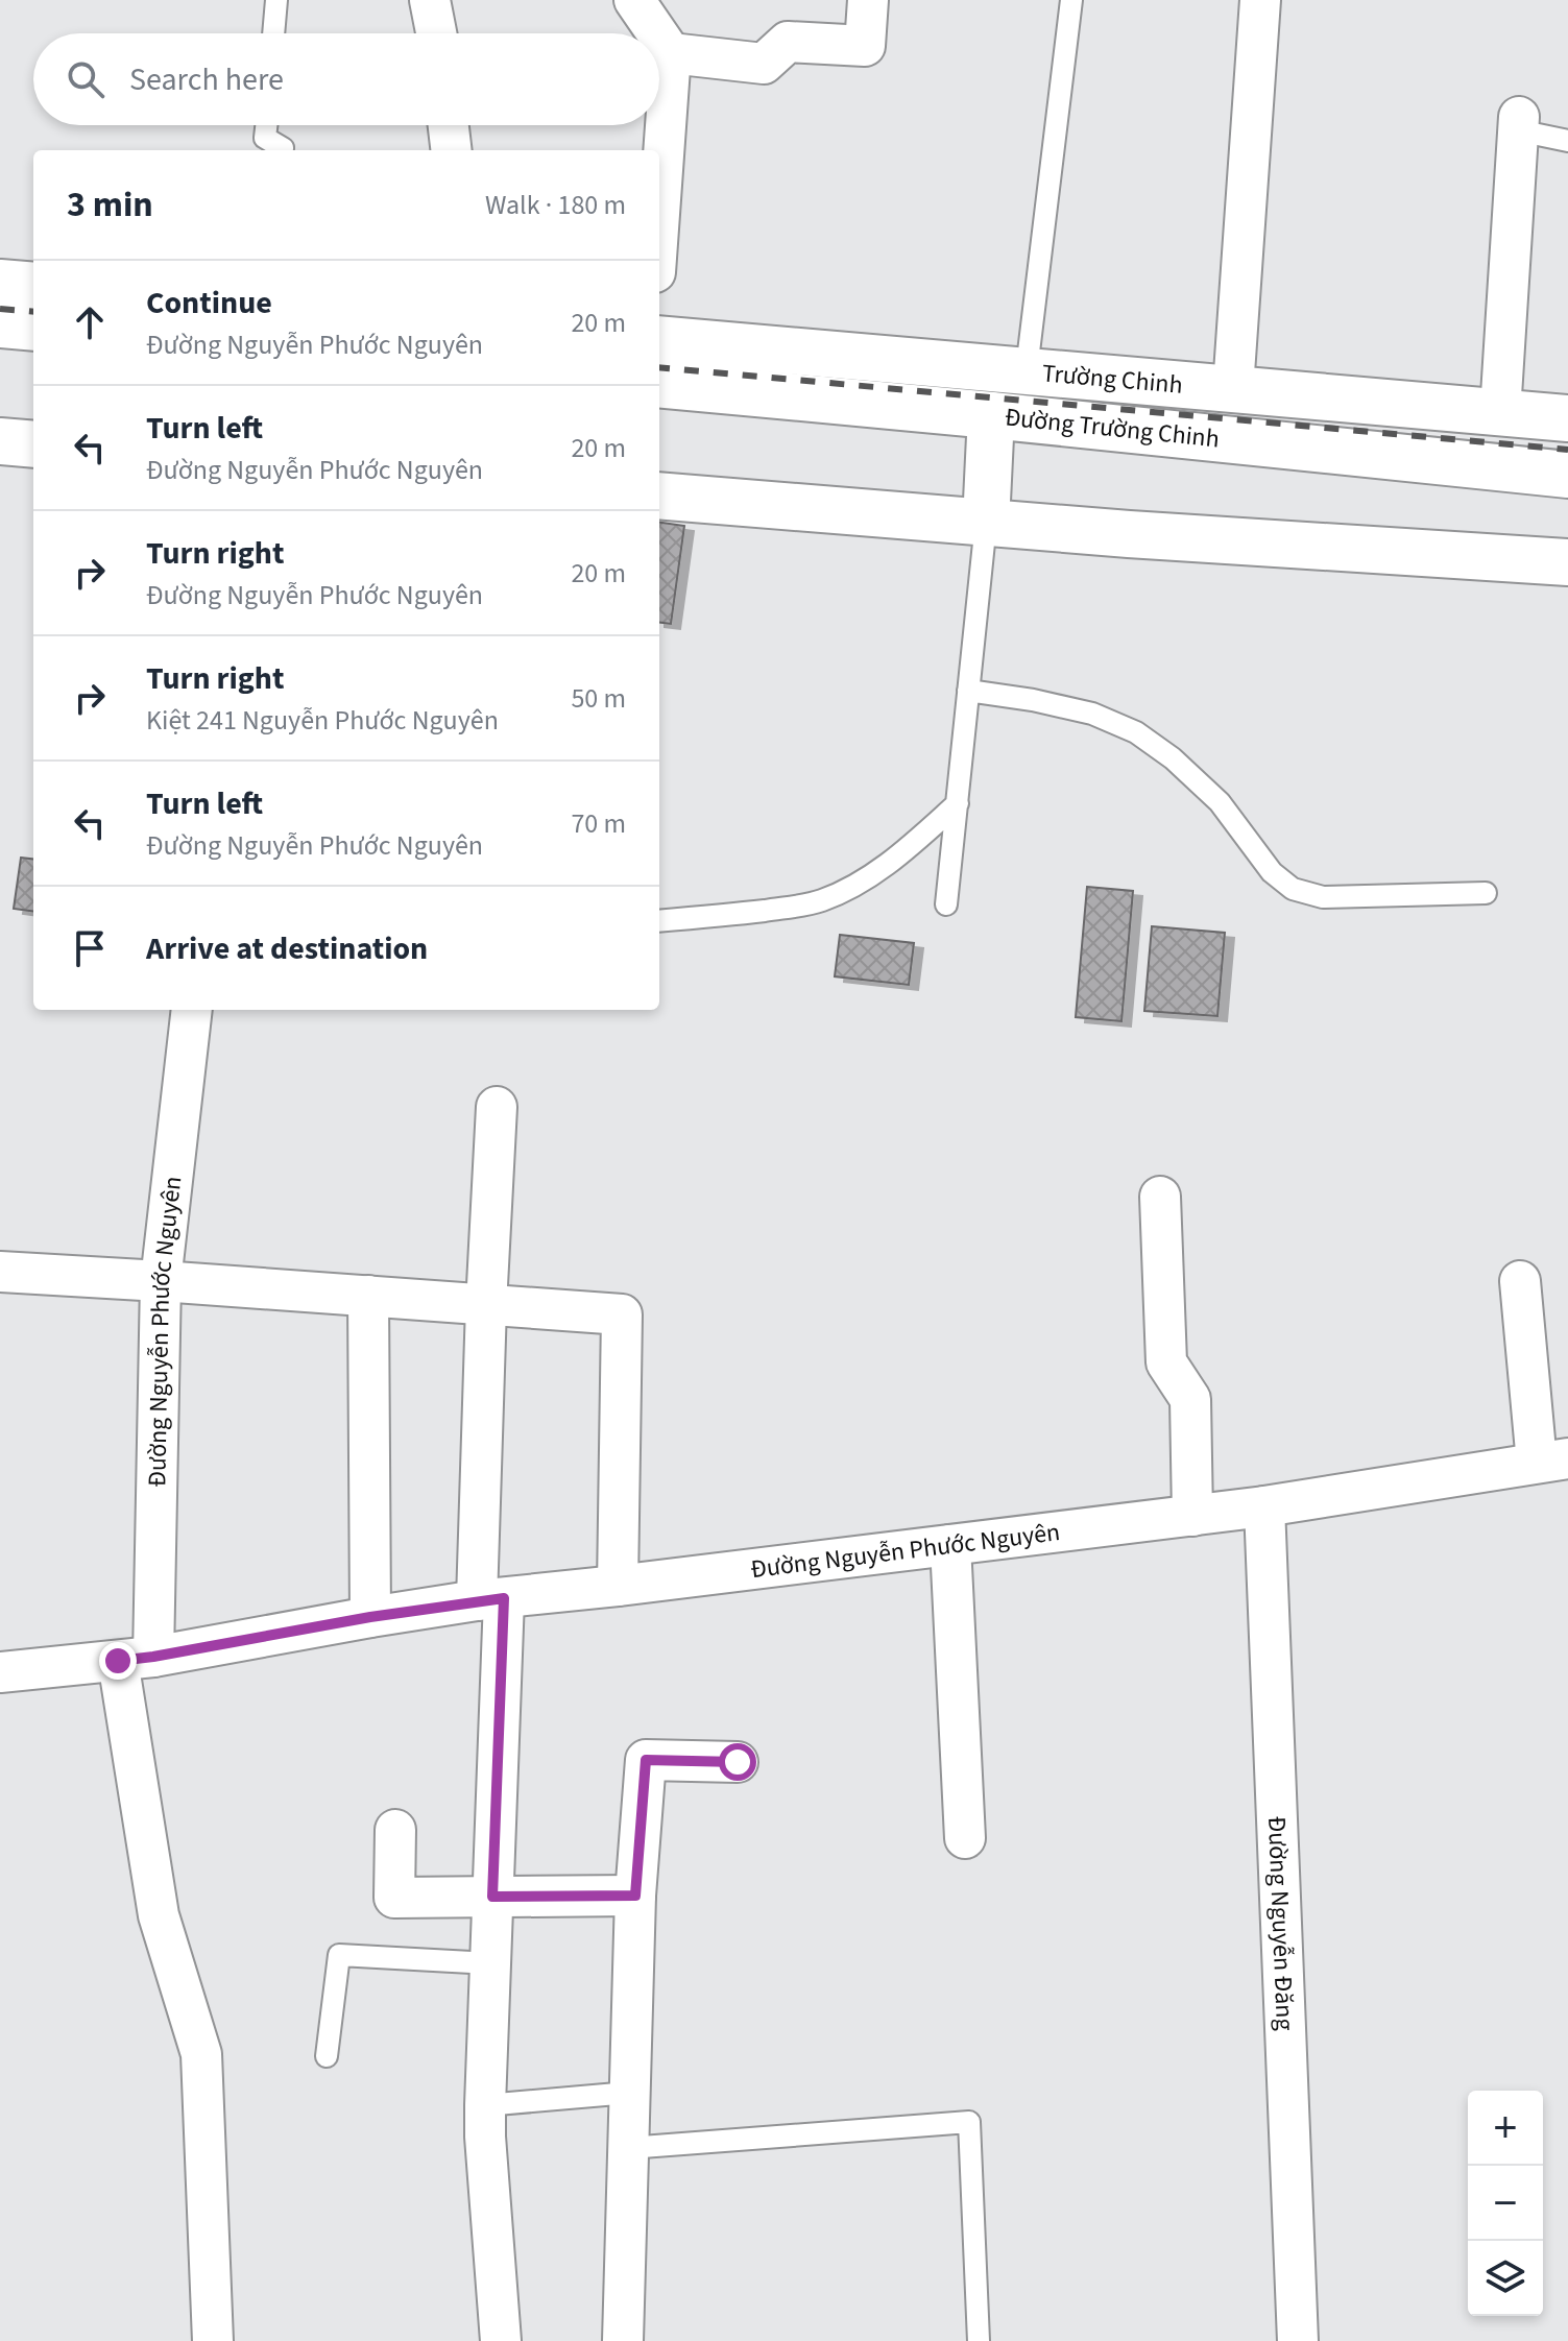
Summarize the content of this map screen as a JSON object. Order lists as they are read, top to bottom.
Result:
{
  "streets": {
    "main road": ["Trường Chinh", "Đường Trường Chinh"],
    "street": ["Đường Nguyễn Phước Nguyên", "Đường Nguyễn Đăng"]
  },
  "crossings": [
    ["Đường Nguyễn Phước Nguyên", "Đường Nguyễn Đăng"]
  ],
  "page": {
    "search": "Search here",
    "heading": ["3 min", "Walk · 180 m"],
    "list": [
      ["Continue", "Đường Nguyễn Phước Nguyên", "20 m"],
      ["Turn left", "Đường Nguyễn Phước Nguyên", "20 m"],
      ["Turn right", "Đường Nguyễn Phước Nguyên", "20 m"],
      ["Turn right", "Kiệt 241 Nguyễn Phước Nguyên", "50 m"],
      ["Turn left", "Đường Nguyễn Phước Nguyên", "70 m"],
      "Arrive at destination"
    ],
    "map_buttons": ["+", "−"]
  }
}
